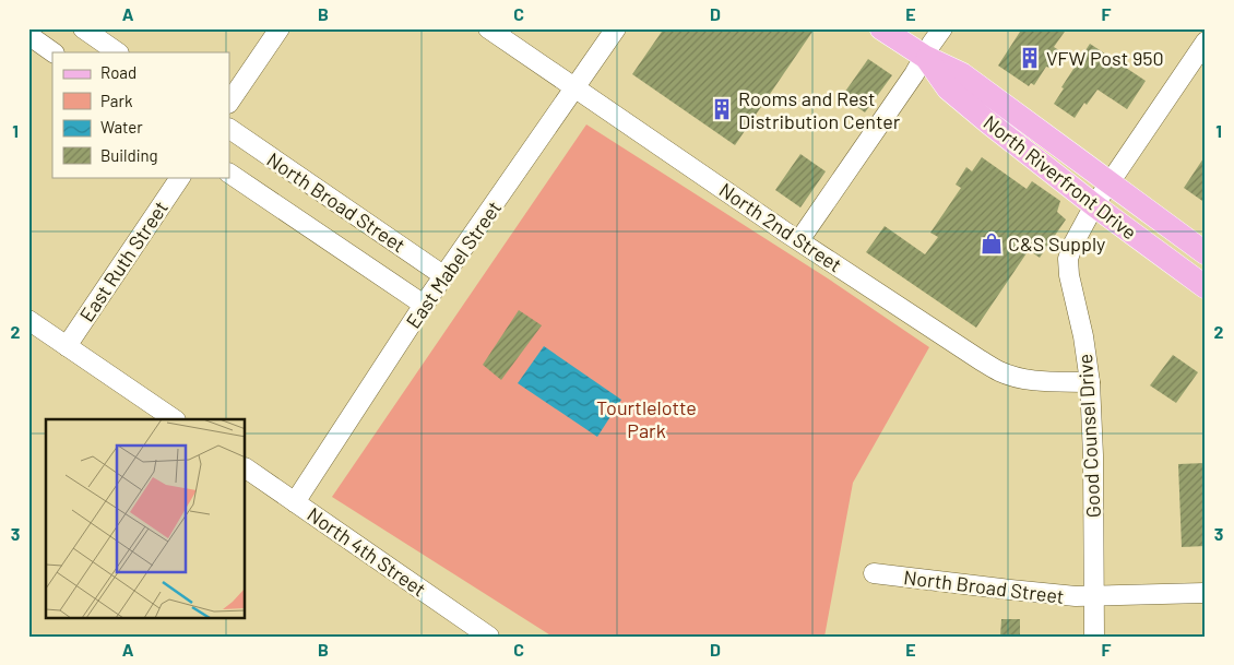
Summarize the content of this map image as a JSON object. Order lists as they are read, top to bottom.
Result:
{
  "streets": {
    "main road": ["North Riverfront Drive"],
    "street": [
      "North Broad Street",
      "North 2nd Street",
      "East Ruth Street",
      "East Mabel Street",
      "Good Counsel Drive",
      "North 4th Street"
    ]
  },
  "crossings": [
    ["North Riverfront Drive", "Good Counsel Drive"],
    ["North Broad Street", "East Mabel Street"],
    ["North Broad Street", "Good Counsel Drive"],
    ["North 2nd Street", "East Mabel Street"],
    ["North 2nd Street", "Good Counsel Drive"],
    ["East Mabel Street", "North 4th Street"]
  ],
  "parks": ["Tourtlelotte Park"],
  "places": {
    "building": ["VFW Post 950", "Rooms and Rest Distribution Center"],
    "shop": ["C&S Supply"]
  },
  "legend": [
    "Road",
    "Park",
    "Water",
    "Building"
  ],
  "grid": {
    "columns": [
      "A",
      "B",
      "C",
      "D",
      "E",
      "F"
    ],
    "rows": ["1", "2", "3"]
  }
}
